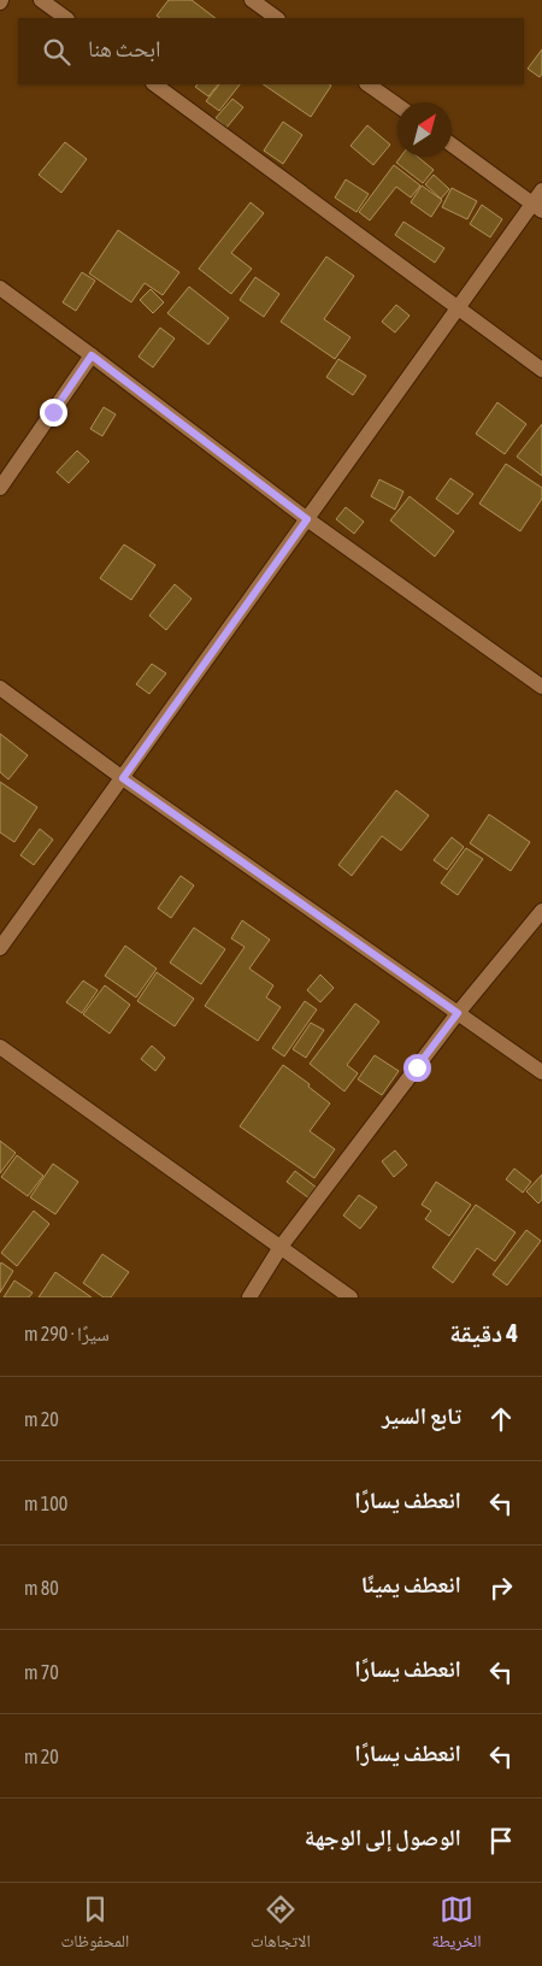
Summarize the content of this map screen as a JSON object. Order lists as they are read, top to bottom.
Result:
{
  "north": "top right",
  "page": {
    "search": "ابحث هنا",
    "heading": ["4 دقيقة", "سيرًا · 290 m"],
    "list": [
      ["تابع السير", "20 m"],
      ["انعطف يسارًا", "100 m"],
      ["انعطف يمينًا", "80 m"],
      ["انعطف يسارًا", "70 m"],
      ["انعطف يسارًا", "20 m"],
      "الوصول إلى الوجهة"
    ],
    "nav": ["الخريطة", "الاتجاهات", "المحفوظات"]
  }
}
